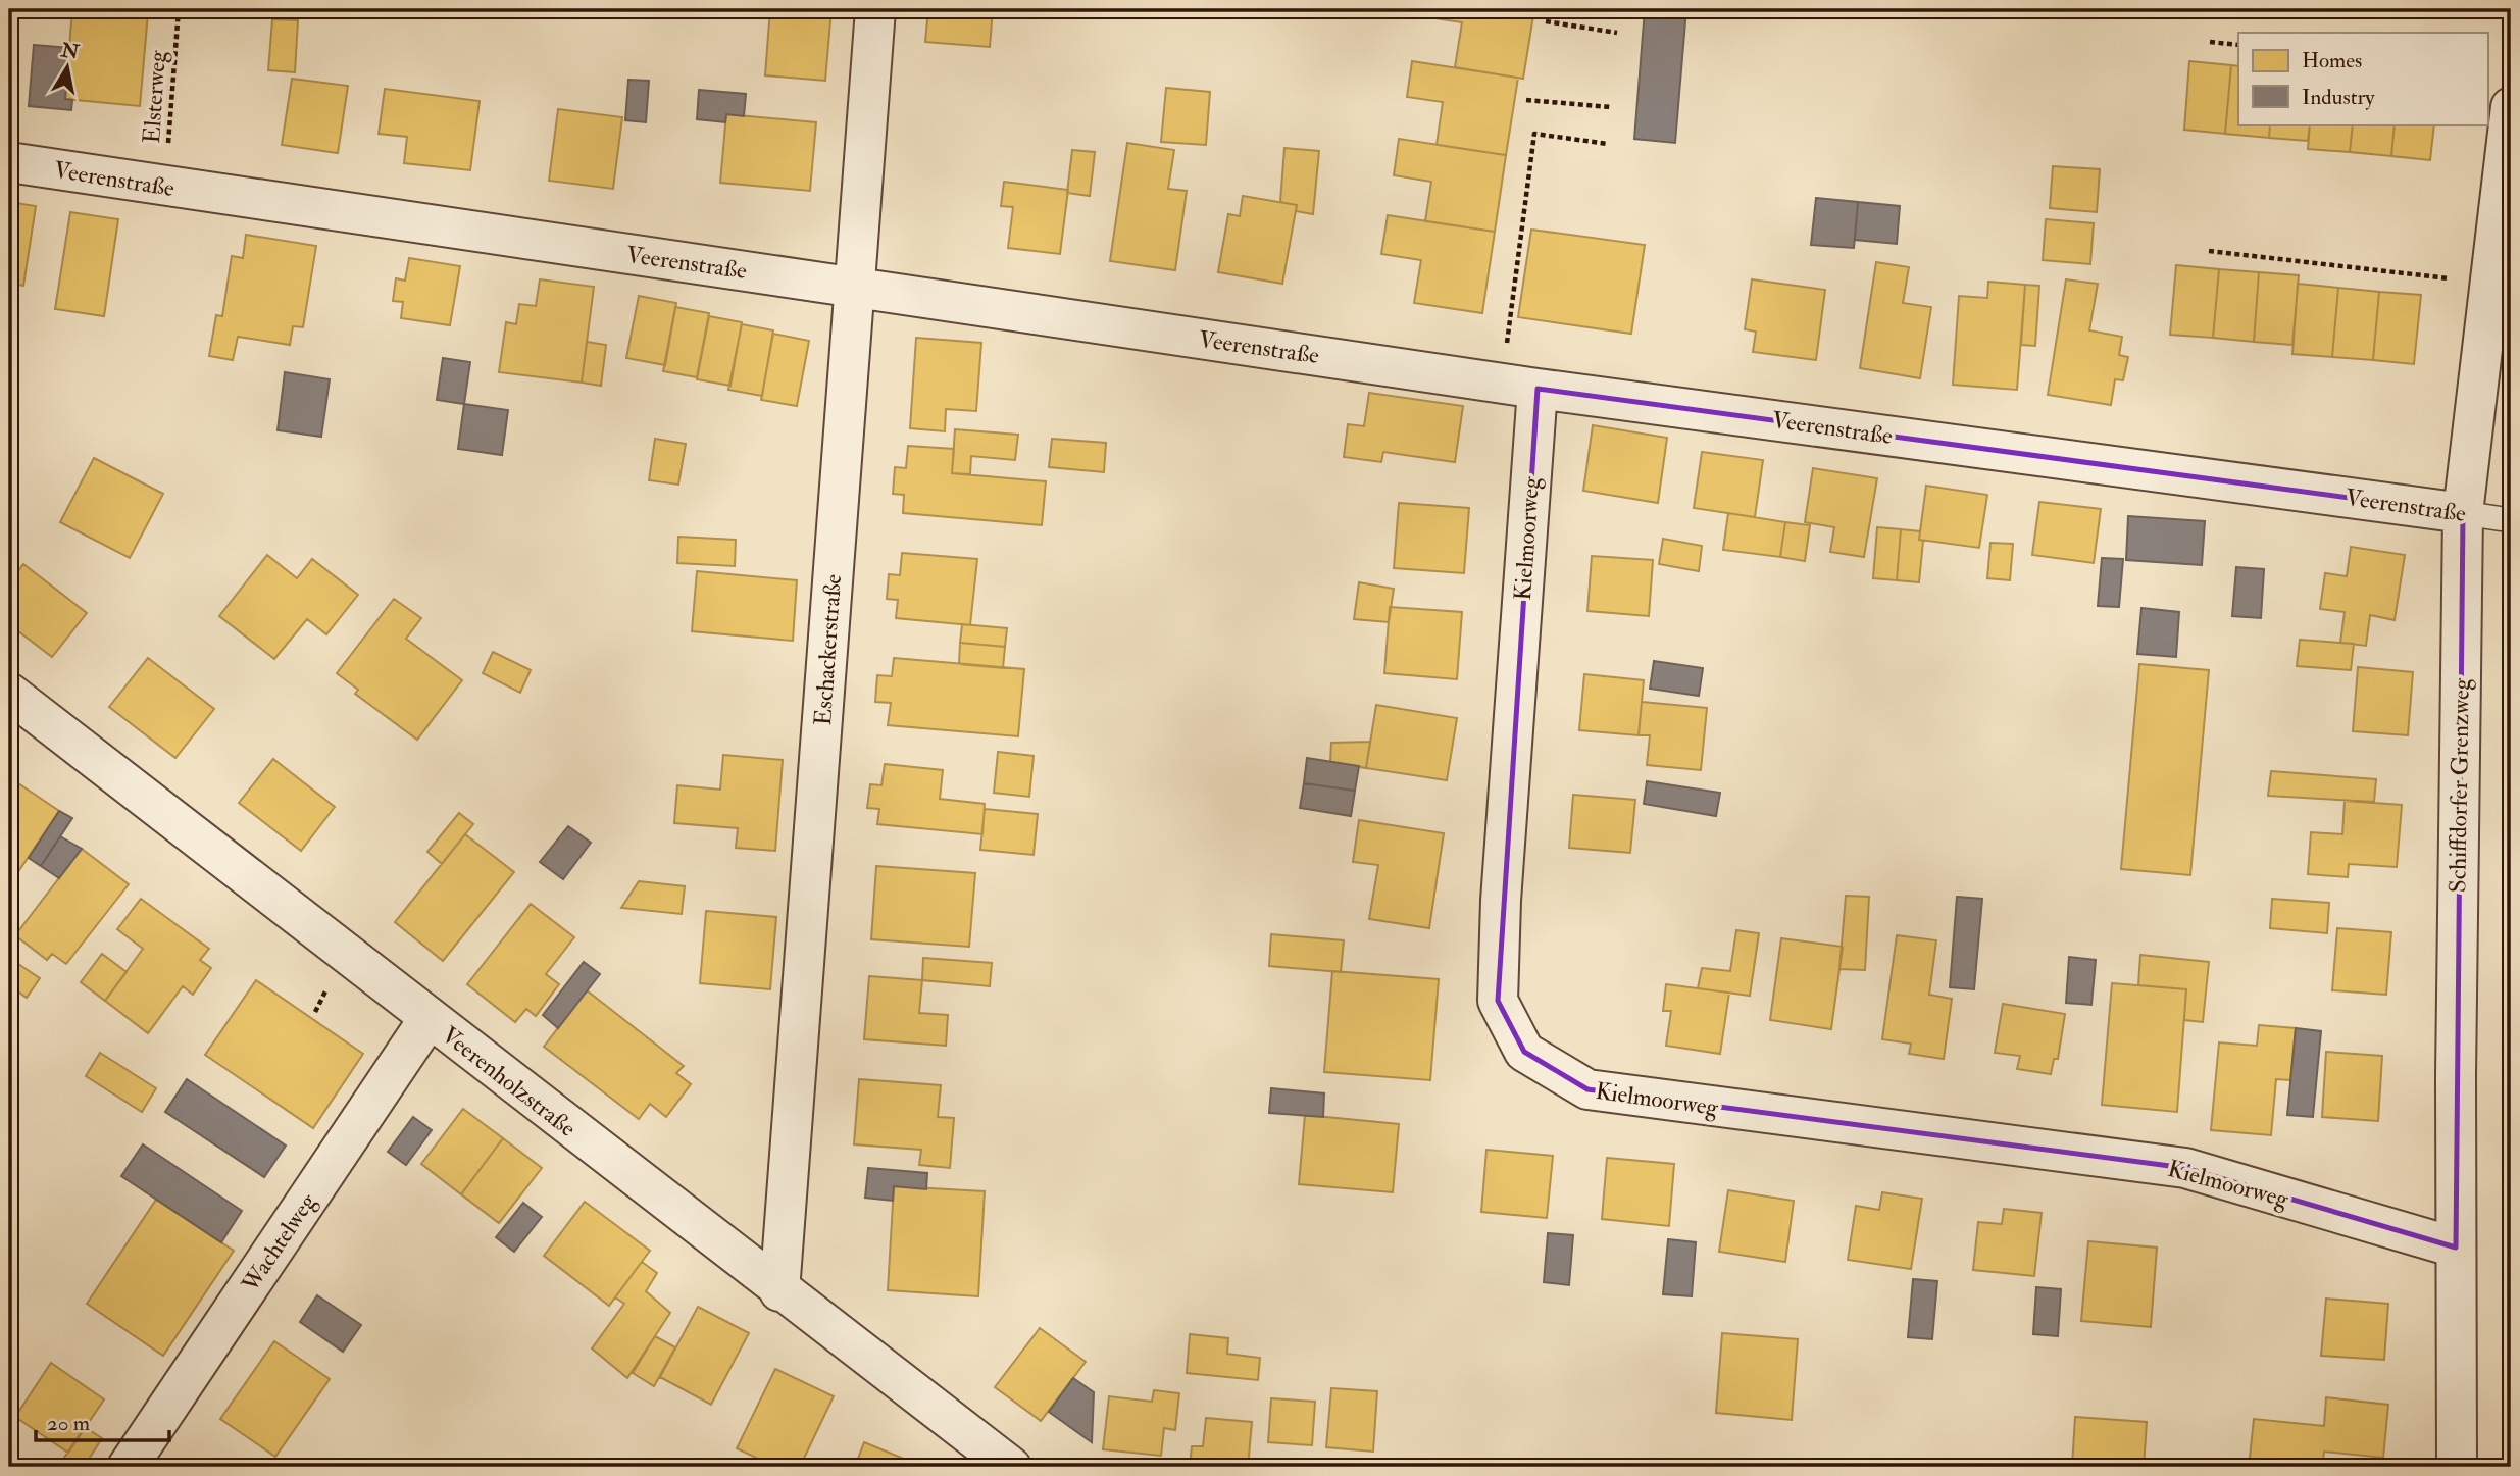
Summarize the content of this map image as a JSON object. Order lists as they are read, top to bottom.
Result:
{
  "streets": {
    "street": [
      "Veerenstraße",
      "Kielmoorweg",
      "Eschackerstraße",
      "Schiffdorfer Grenzweg",
      "Veerenholzstraße",
      "Wachtelweg"
    ],
    "path": ["Elsterweg"]
  },
  "crossings": [
    ["Elsterweg", "Veerenstraße"],
    ["Veerenstraße", "Kielmoorweg"],
    ["Veerenstraße", "Eschackerstraße"],
    ["Veerenstraße", "Schiffdorfer Grenzweg"],
    ["Kielmoorweg", "Schiffdorfer Grenzweg"],
    ["Eschackerstraße", "Veerenholzstraße"],
    ["Veerenholzstraße", "Wachtelweg"]
  ],
  "legend": ["Homes", "Industry"],
  "scale_bar": "20 m",
  "north": "top"
}
